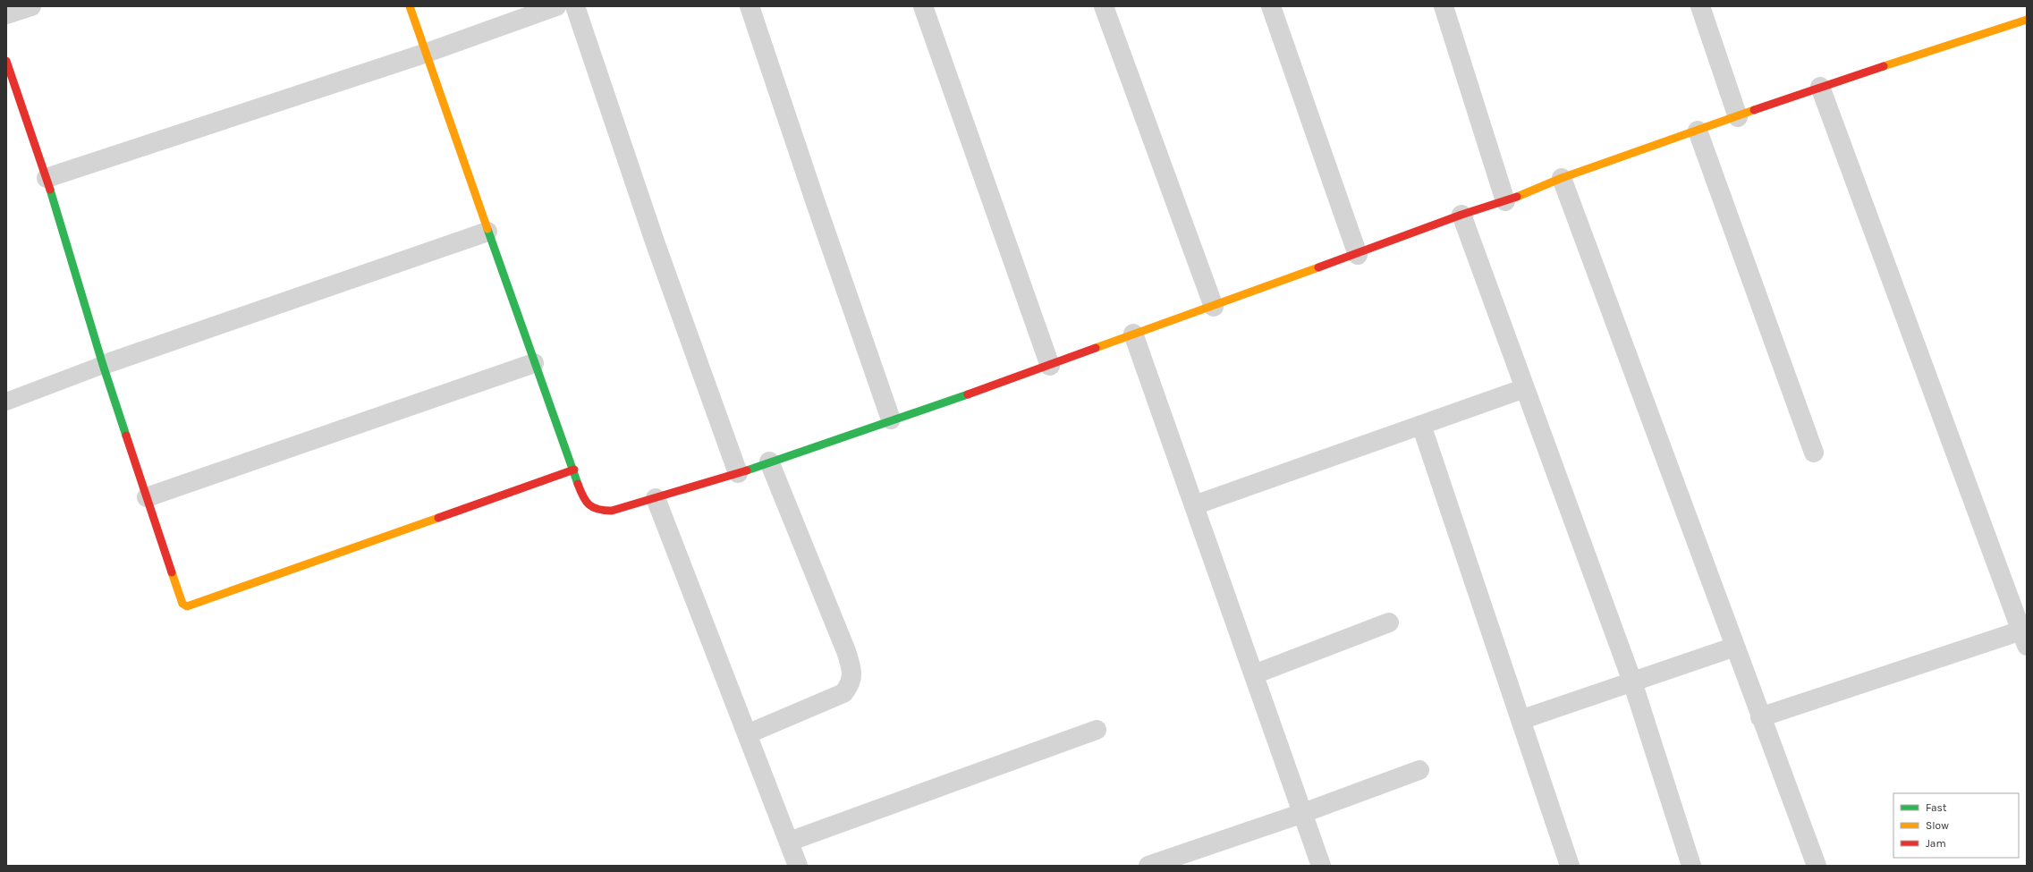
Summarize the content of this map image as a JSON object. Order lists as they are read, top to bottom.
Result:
{
  "legend": ["Fast", "Slow", "Jam"]
}
